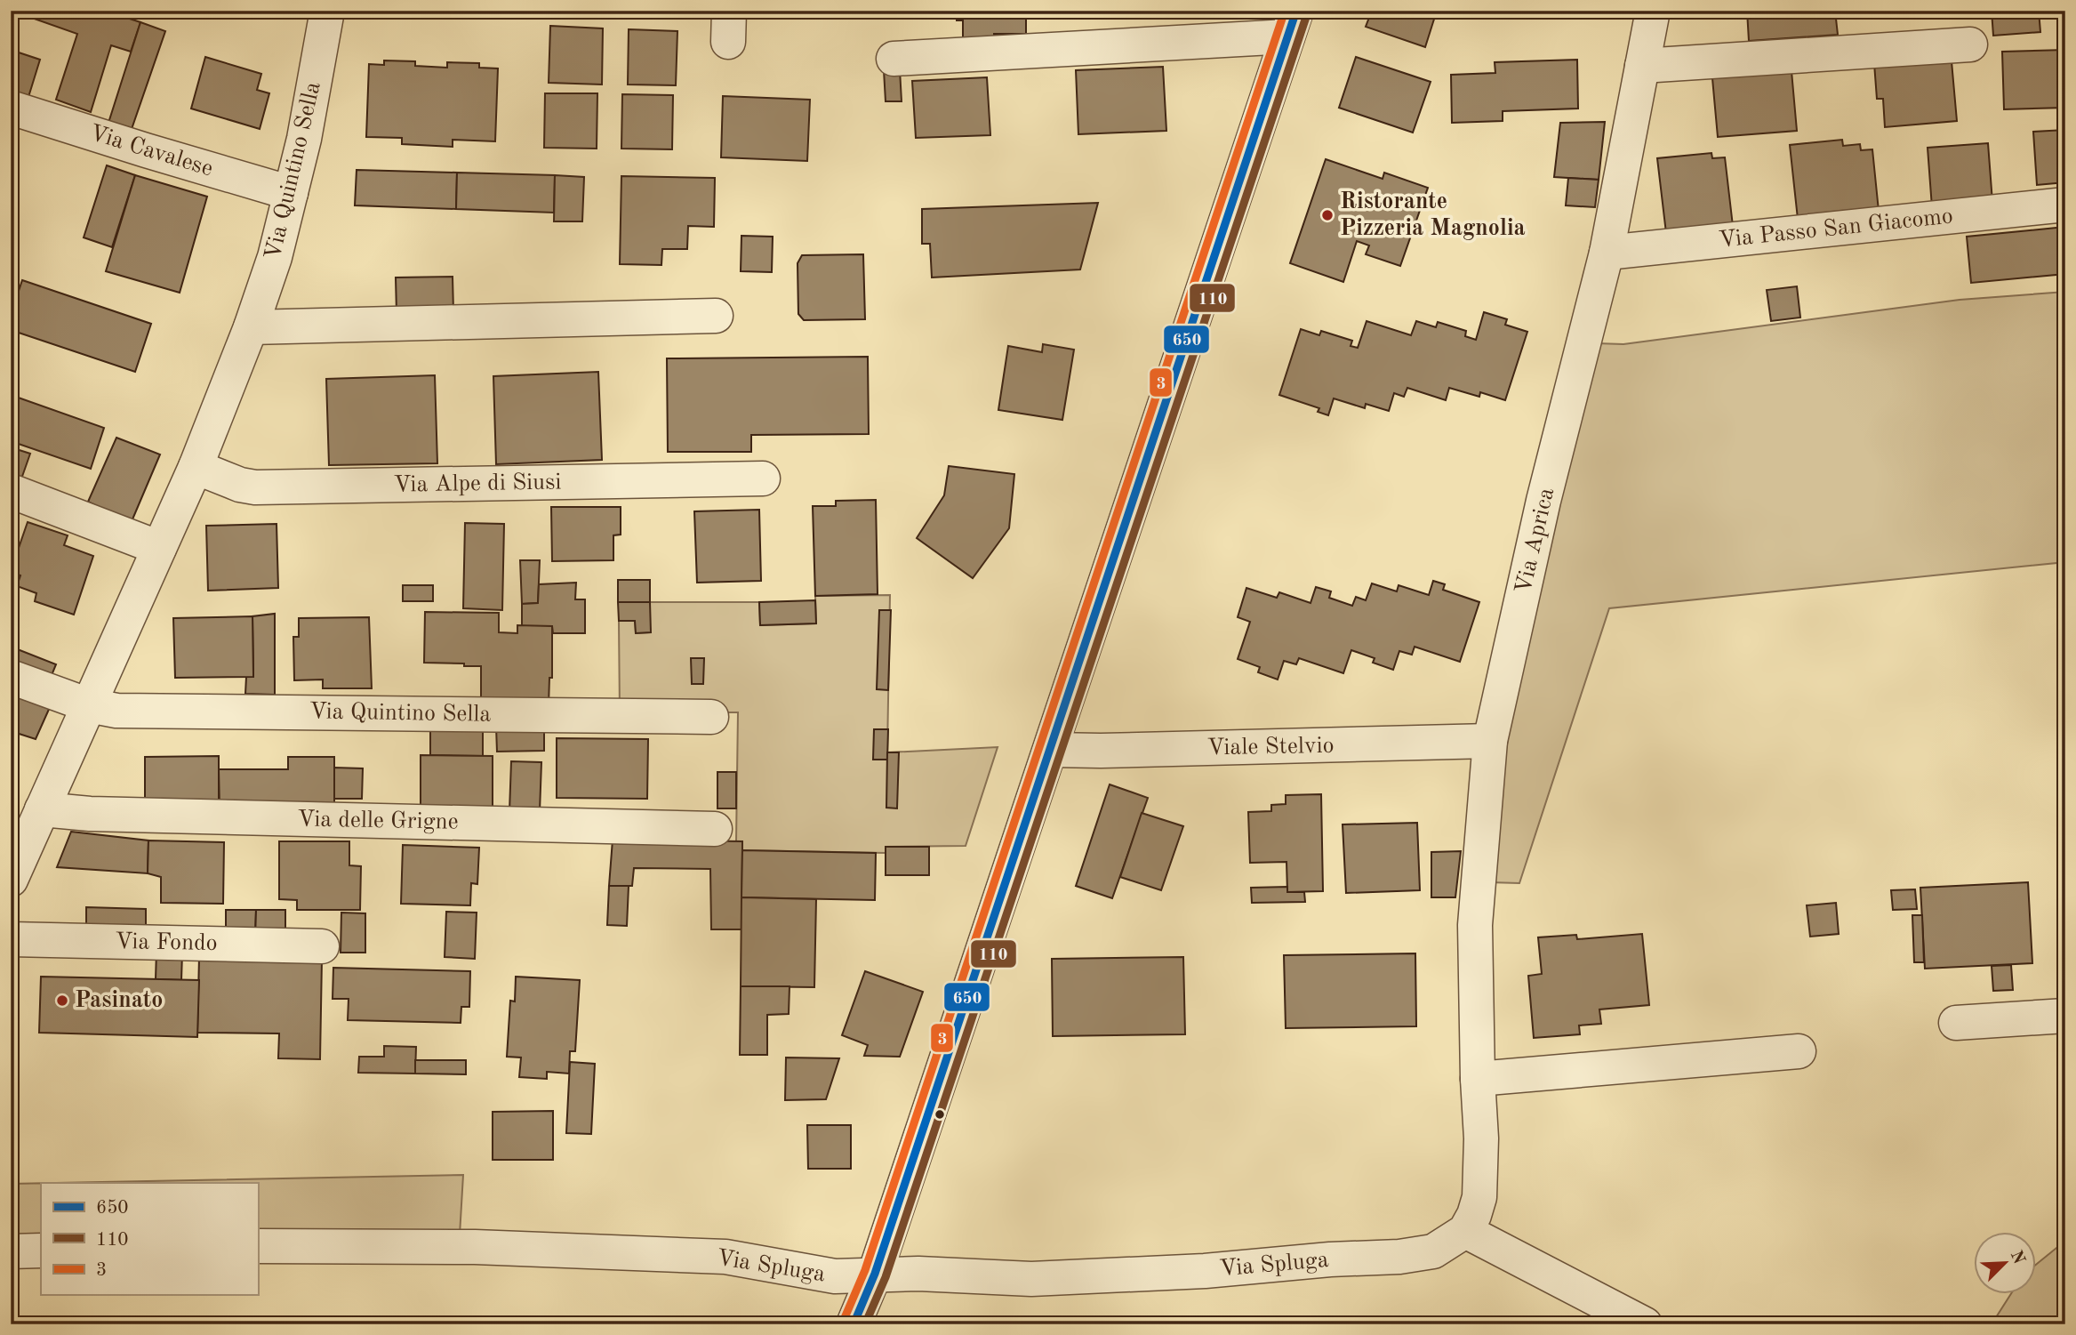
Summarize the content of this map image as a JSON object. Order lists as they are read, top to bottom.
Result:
{
  "streets": {
    "street": [
      "Via Cavalese",
      "Via Quintino Sella",
      "Via Passo San Giacomo",
      "Via Alpe di Siusi",
      "Via Aprica",
      "Viale Stelvio",
      "Via delle Grigne",
      "Via Fondo",
      "Via Spluga"
    ]
  },
  "crossings": [
    ["Via Cavalese", "Via Quintino Sella"],
    ["Via Quintino Sella", "Via Alpe di Siusi"],
    ["Via Quintino Sella", "Via delle Grigne"],
    ["Via Passo San Giacomo", "Via Aprica"],
    ["Via Aprica", "Viale Stelvio"]
  ],
  "places": ["Ristorante Pizzeria Magnolia", "Pasinato"],
  "lines": ["transit line 650", "transit line 3", "transit line 110"],
  "legend": ["650", "110", "3"],
  "north": "top right"
}
